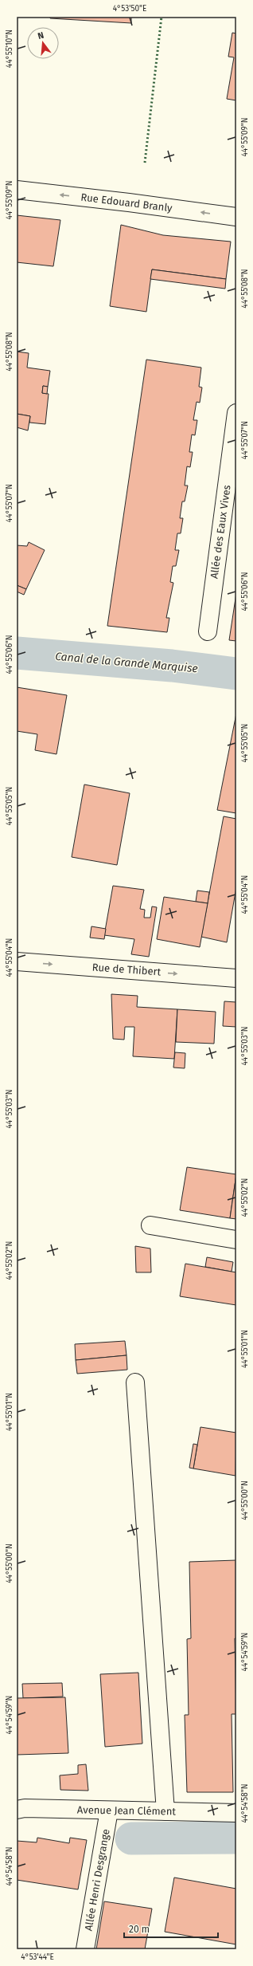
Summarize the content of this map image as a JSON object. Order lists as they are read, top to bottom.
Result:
{
  "streets": {
    "street": [
      "Rue Edouard Branly",
      "Allée des Eaux Vives",
      "Rue de Thibert",
      "Avenue Jean Clément",
      "Allée Henri Desgrange"
    ]
  },
  "crossings": [
    ["Avenue Jean Clément", "Allée Henri Desgrange"]
  ],
  "one_way": ["Rue Edouard Branly", "Rue de Thibert"],
  "water": ["Canal de la Grande Marquise"],
  "scale_bar": "20 m",
  "north": "top",
  "coordinates": [
    "4°53'50\"E",
    "44°55'10\"N",
    "44°55'09\"N",
    "44°55'08\"N",
    "44°55'07\"N",
    "44°55'06\"N",
    "44°55'05\"N",
    "44°55'04\"N",
    "44°55'03\"N",
    "44°55'02\"N",
    "44°55'01\"N",
    "44°55'00\"N",
    "44°54'59\"N",
    "44°54'58\"N",
    "4°53'44\"E"
  ]
}
